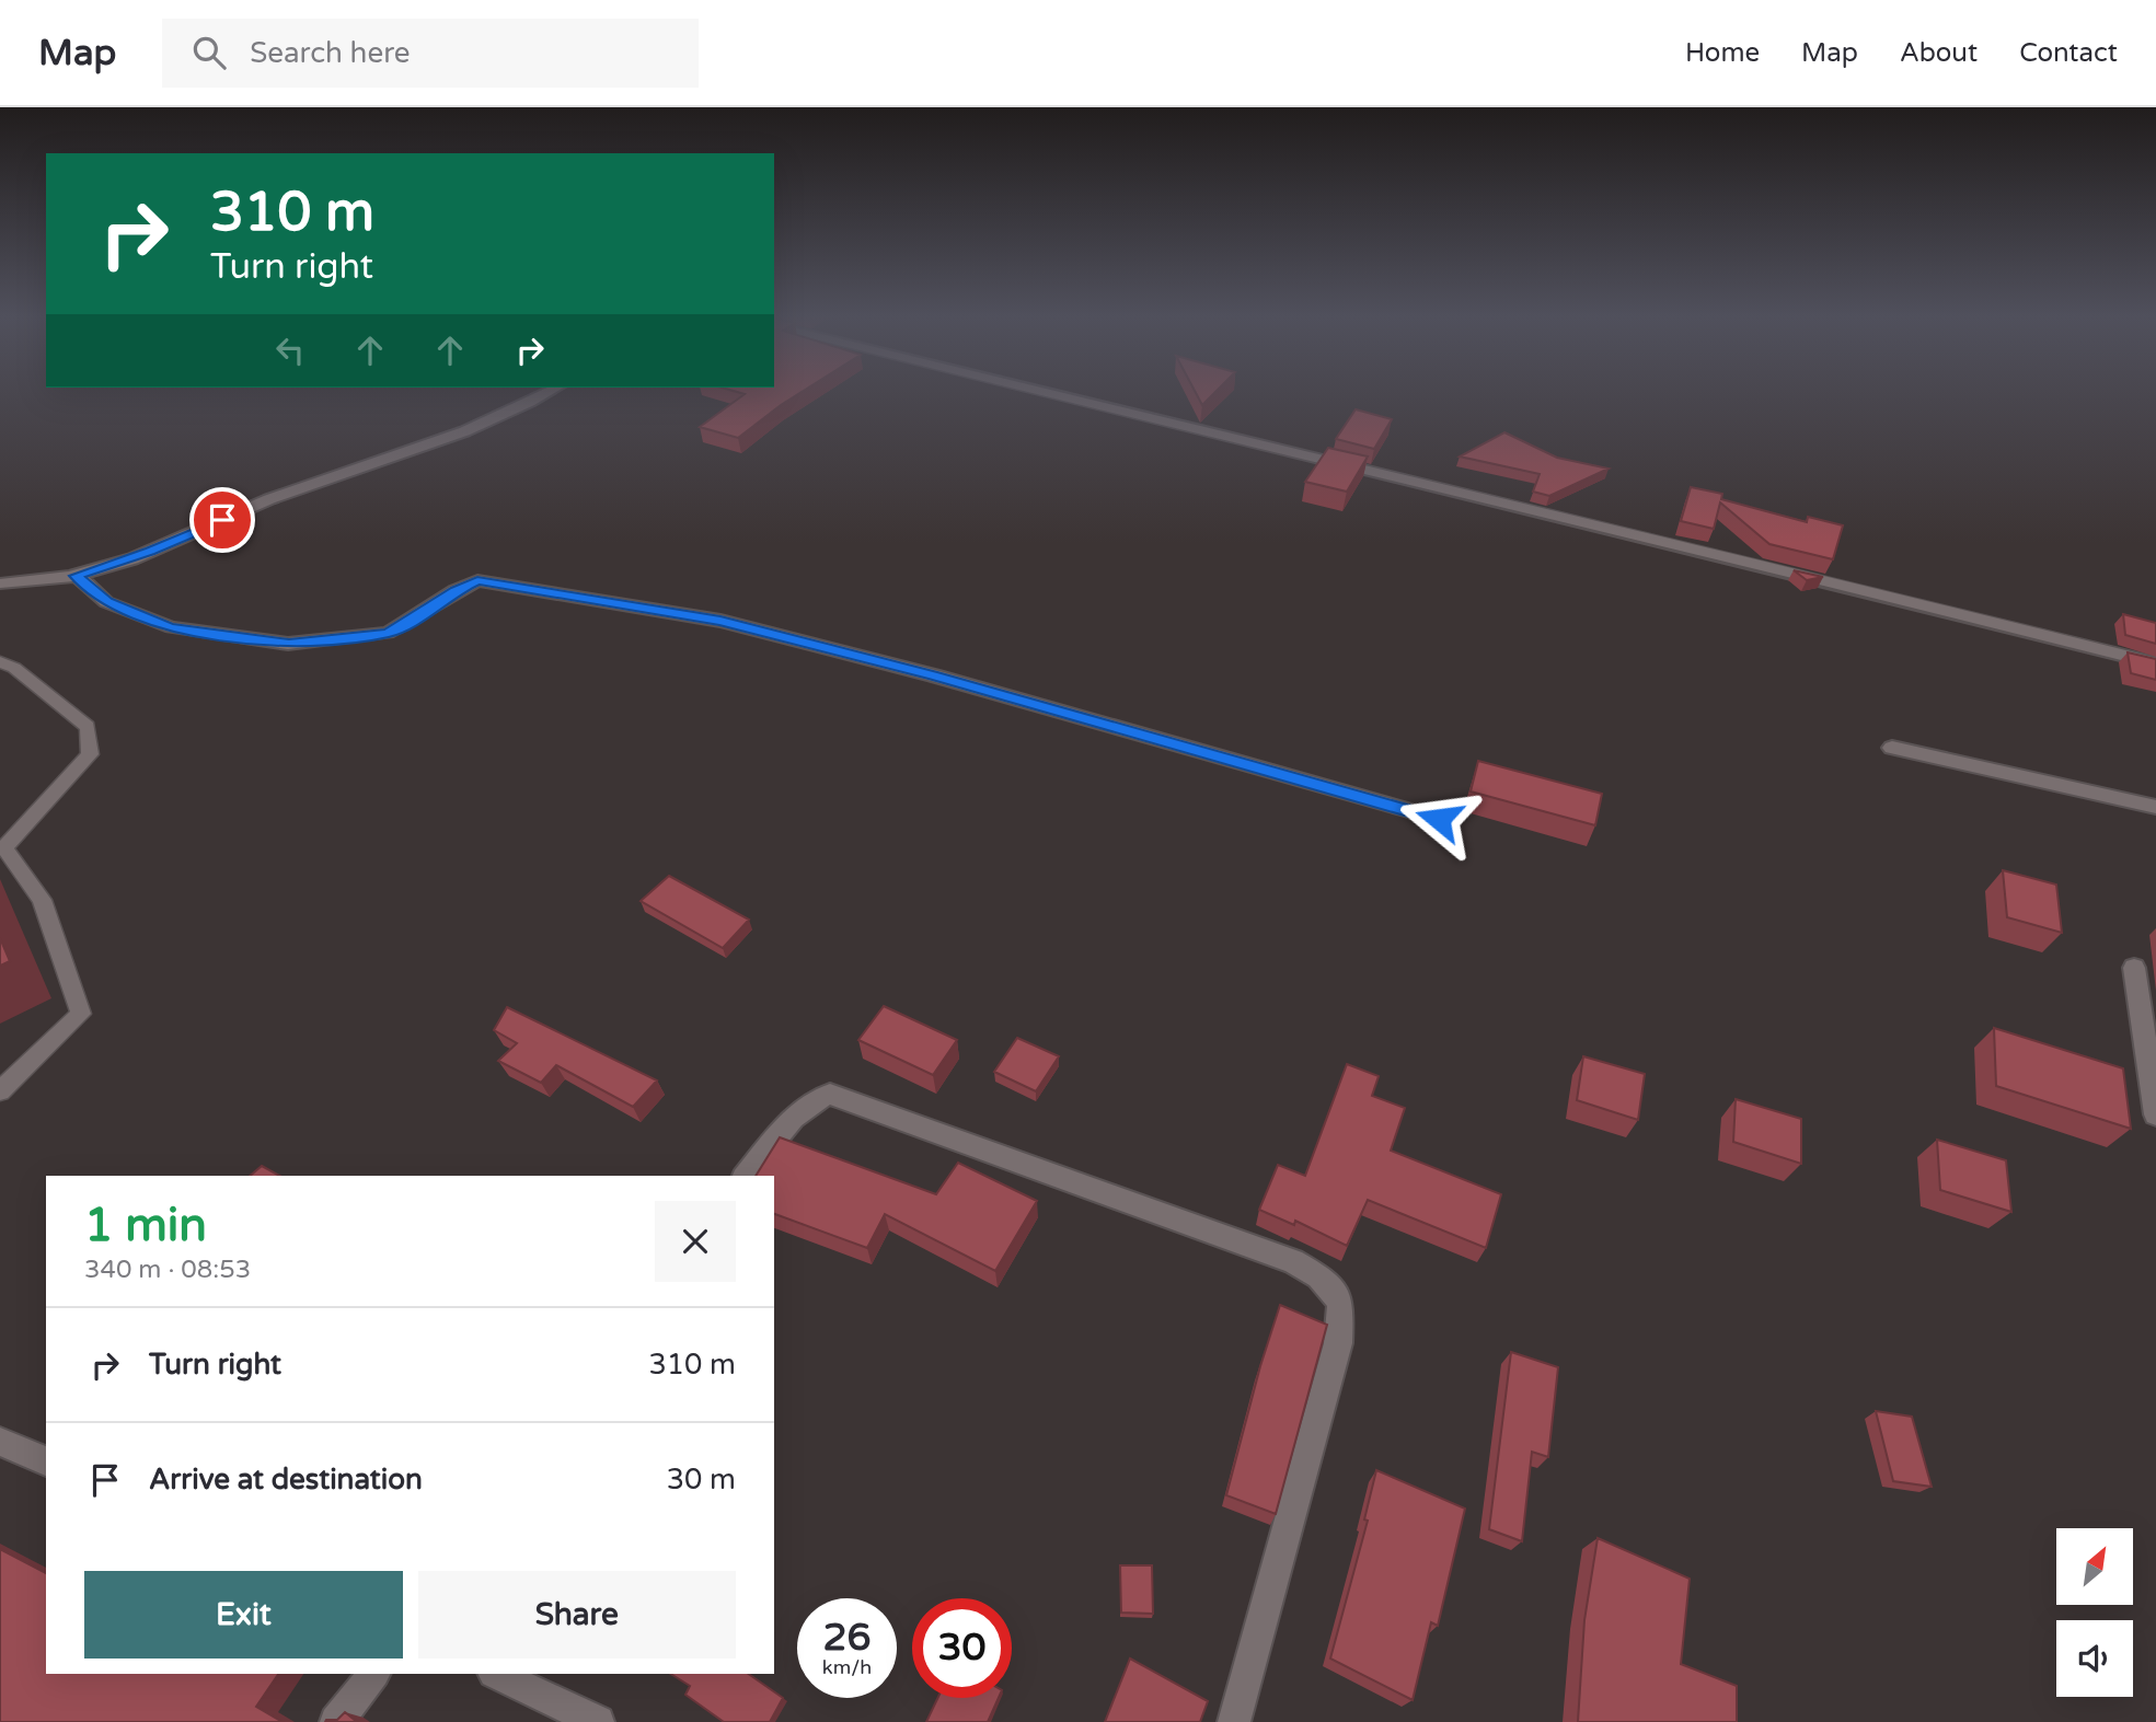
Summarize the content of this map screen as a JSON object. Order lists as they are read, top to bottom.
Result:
{
  "north": "top right",
  "page": {
    "header": "Map",
    "search": "Search here",
    "nav": [
      "Home",
      "Map",
      "About",
      "Contact"
    ],
    "turn": ["310 m", "Turn right"],
    "heading": ["1 min", "340 m · 08:53"],
    "list": [
      {
        "name": "Turn right",
        "value": "310 m"
      },
      {
        "name": "Arrive at destination",
        "value": "30 m"
      }
    ],
    "buttons": ["Exit", "Share"],
    "speed": "26 km/h",
    "limit": "30"
  }
}
